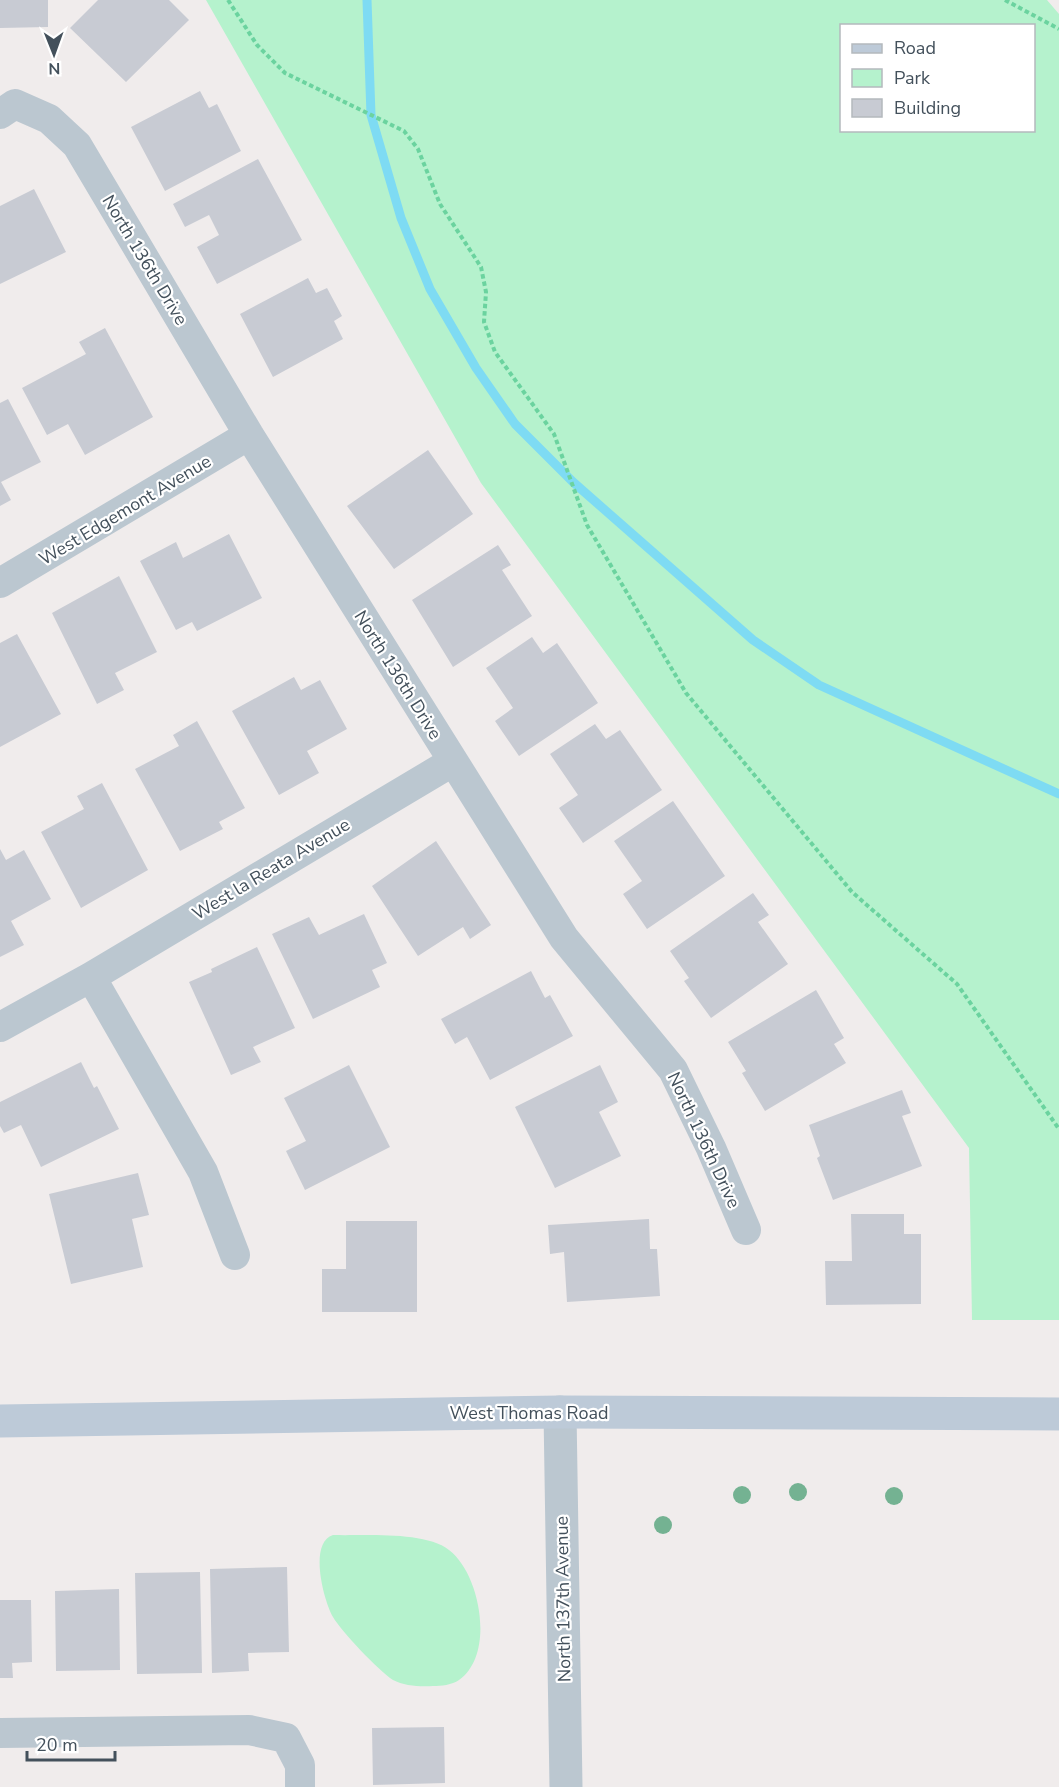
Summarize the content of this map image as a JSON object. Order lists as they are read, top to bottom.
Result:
{
  "streets": {
    "main road": ["West Thomas Road"],
    "street": [
      "North 136th Drive",
      "West Edgemont Avenue",
      "West la Reata Avenue",
      "North 137th Avenue"
    ]
  },
  "crossings": [
    ["North 136th Drive", "West Edgemont Avenue"],
    ["North 136th Drive", "West la Reata Avenue"],
    ["West Thomas Road", "North 137th Avenue"]
  ],
  "legend": ["Road", "Park", "Building"],
  "scale_bar": "20 m",
  "north": "bottom"
}
